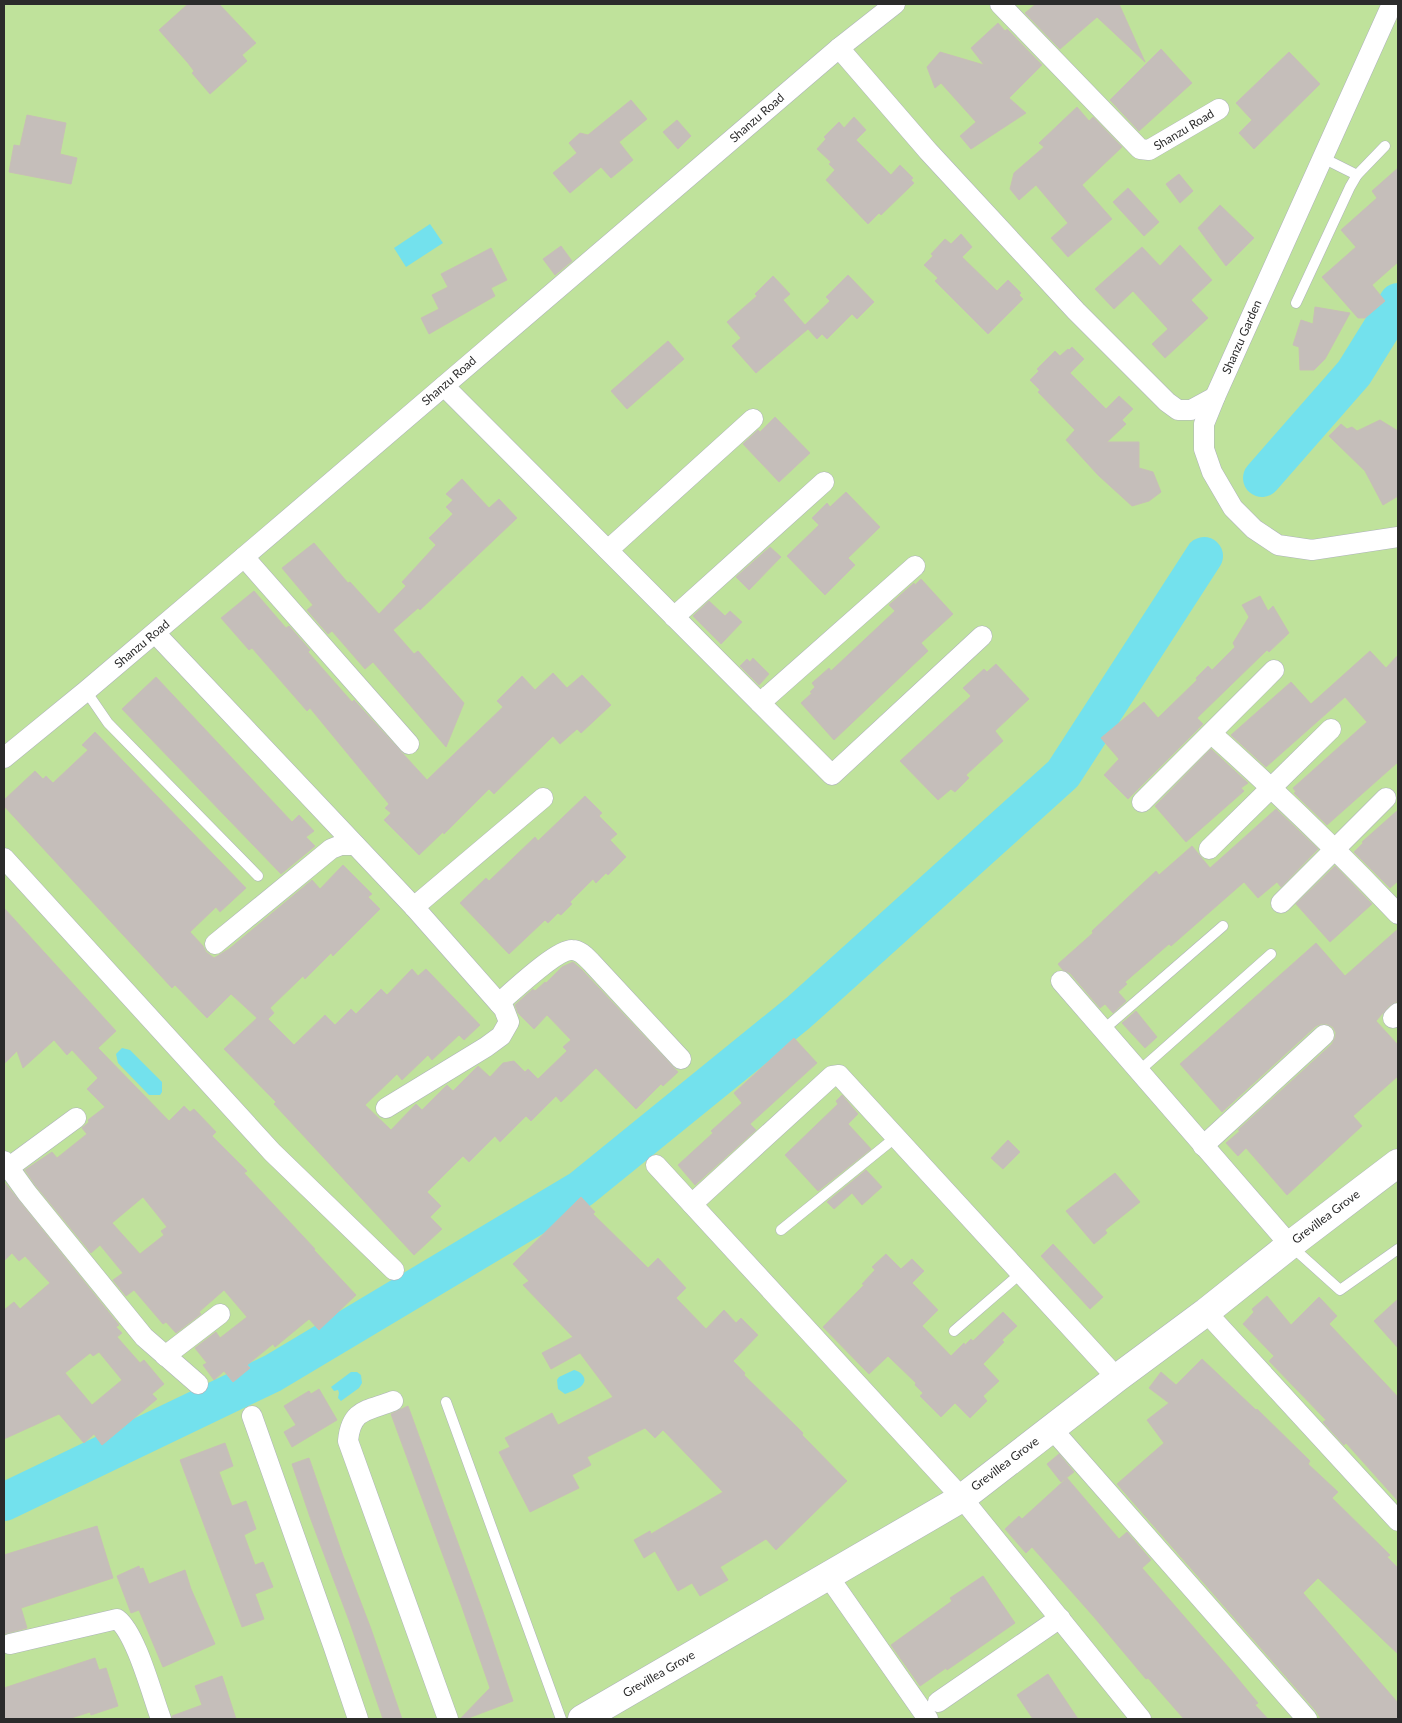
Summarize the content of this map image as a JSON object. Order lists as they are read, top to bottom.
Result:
{
  "streets": {
    "street": ["Shanzu Road", "Shanzu Garden", "Grevillea Grove"]
  }
}
